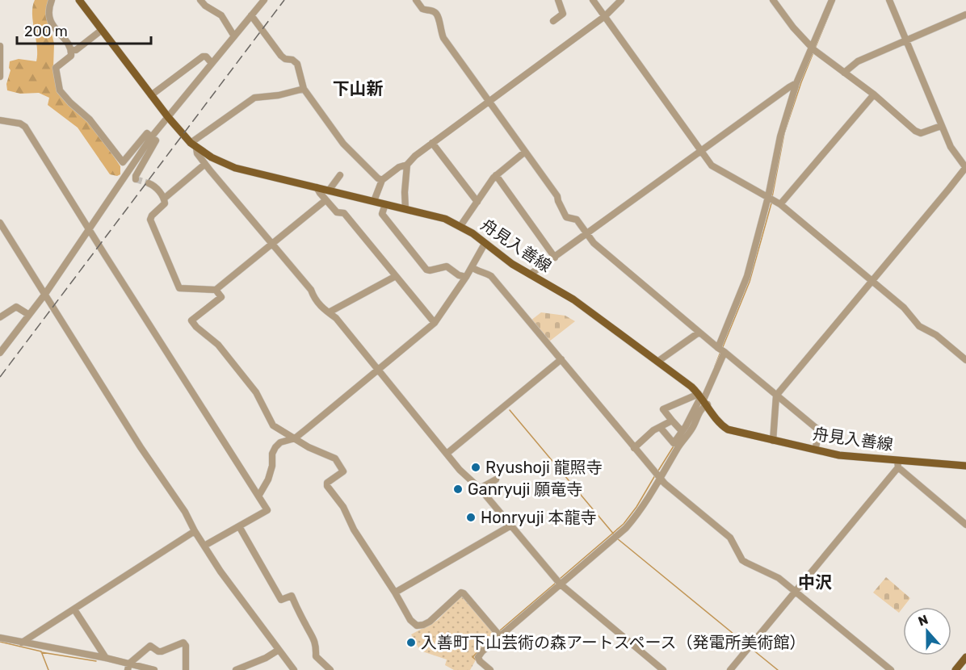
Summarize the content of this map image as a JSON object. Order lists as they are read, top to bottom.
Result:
{
  "streets": {
    "main road": ["舟見入善線"]
  },
  "districts": ["下山新", "中沢"],
  "places": [
    "Ryushoji 龍照寺",
    "Ganryuji 願竜寺",
    "Honryuji 本龍寺",
    "入善町下山芸術の森アートスペース（発電所美術館）"
  ],
  "scale_bar": "200 m",
  "north": "top"
}
